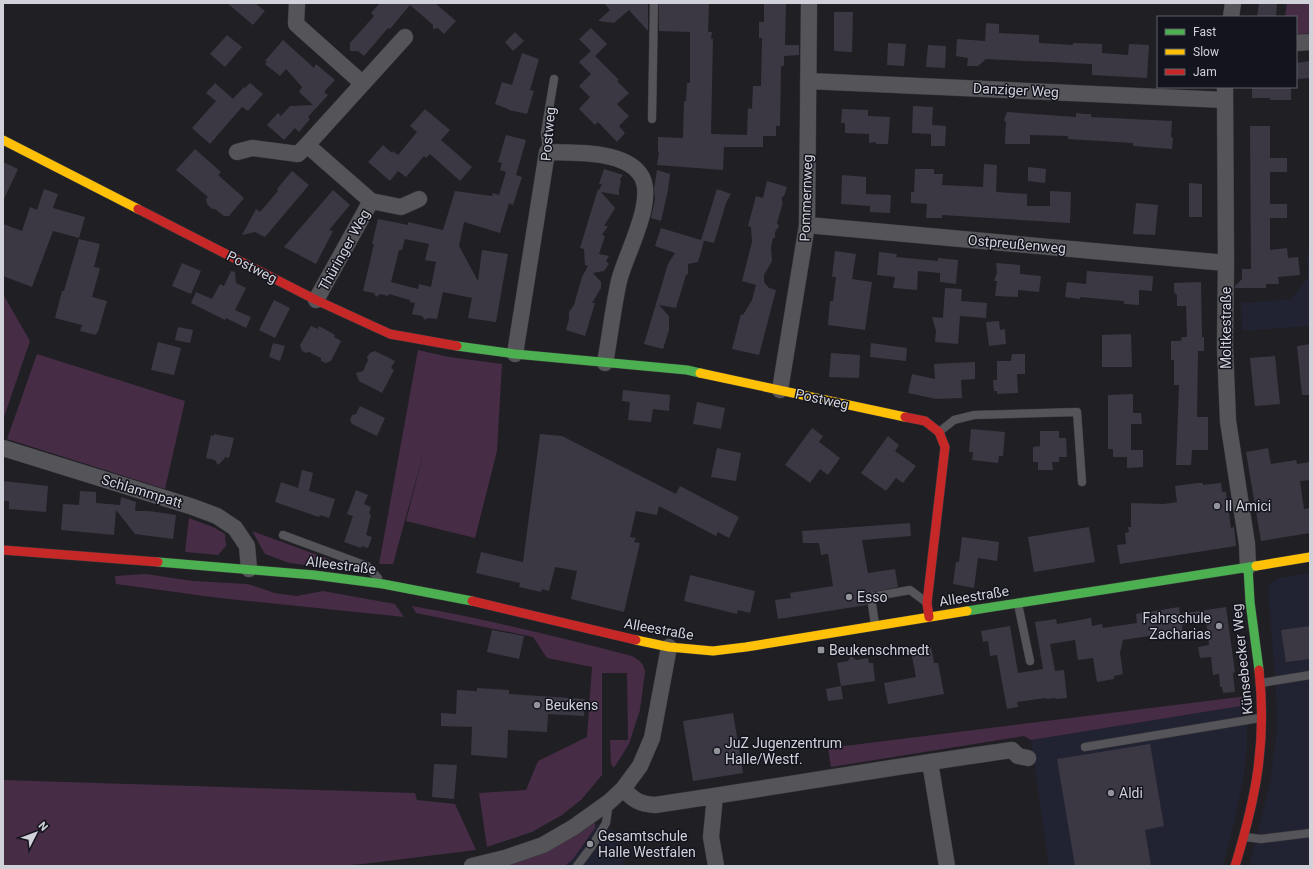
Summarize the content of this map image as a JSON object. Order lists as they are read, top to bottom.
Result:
{
  "streets": {
    "street": [
      "Danziger Weg",
      "Postweg",
      "Pommernweg",
      "Ostpreußenweg",
      "Thüringer Weg",
      "Moltkestraße",
      "Schlammpatt",
      "Alleestraße",
      "Künsebecker Weg"
    ]
  },
  "crossings": [
    ["Danziger Weg", "Pommernweg"],
    ["Danziger Weg", "Moltkestraße"],
    ["Postweg", "Pommernweg"],
    ["Postweg", "Thüringer Weg"],
    ["Pommernweg", "Ostpreußenweg"],
    ["Ostpreußenweg", "Moltkestraße"],
    ["Moltkestraße", "Alleestraße"],
    ["Moltkestraße", "Künsebecker Weg"],
    ["Schlammpatt", "Alleestraße"],
    ["Alleestraße", "Künsebecker Weg"]
  ],
  "places": {
    "other": [
      "Il Amici",
      "Esso",
      "Fahrschule Zacharias",
      "Beukens",
      "JuZ Jugenzentrum Halle/Westf.",
      "Aldi",
      "Gesamtschule Halle Westfalen"
    ],
    "transit": ["Beukenschmedt"]
  },
  "legend": ["Fast", "Slow", "Jam"],
  "north": "top right"
}
